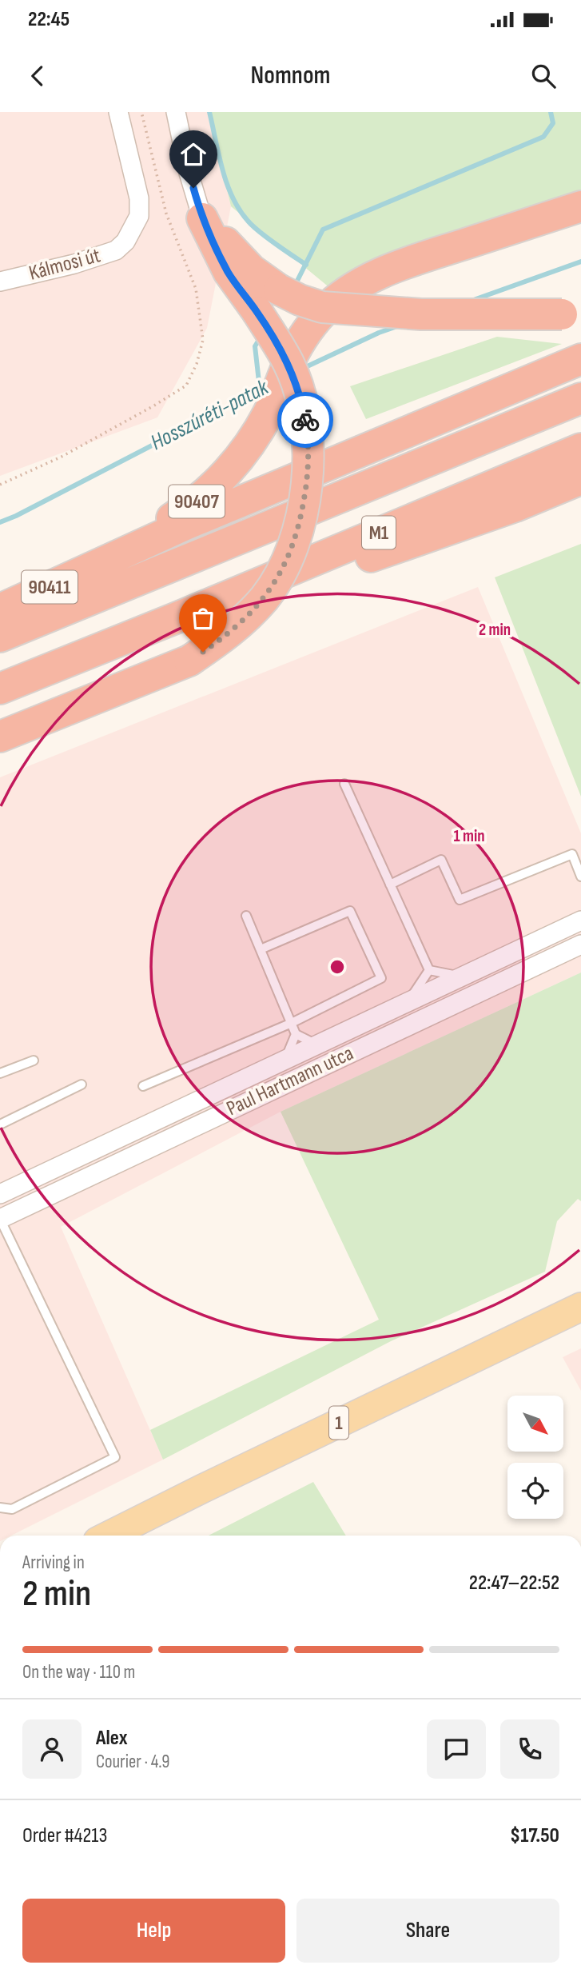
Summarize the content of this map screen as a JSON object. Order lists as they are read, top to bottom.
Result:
{
  "streets": {
    "highway": ["90407", "M1", "90411"],
    "main road": ["1"],
    "street": ["Kálmosi út", "Paul Hartmann utca"]
  },
  "crossings": [
    ["90407", "90411"]
  ],
  "water": ["Hosszúréti-patak"],
  "north": "bottom right",
  "page": {
    "status": "22:45",
    "header": "Nomnom",
    "heading": ["2 min", "Arriving in", "22:47–22:52"],
    "panel": [
      "Alex",
      "Courier · 4.9",
      "Order #4213",
      "$17.50"
    ],
    "bar": "On the way · 110 m",
    "buttons": ["Help", "Share"]
  },
  "rings": ["2 min", "1 min"]
}
